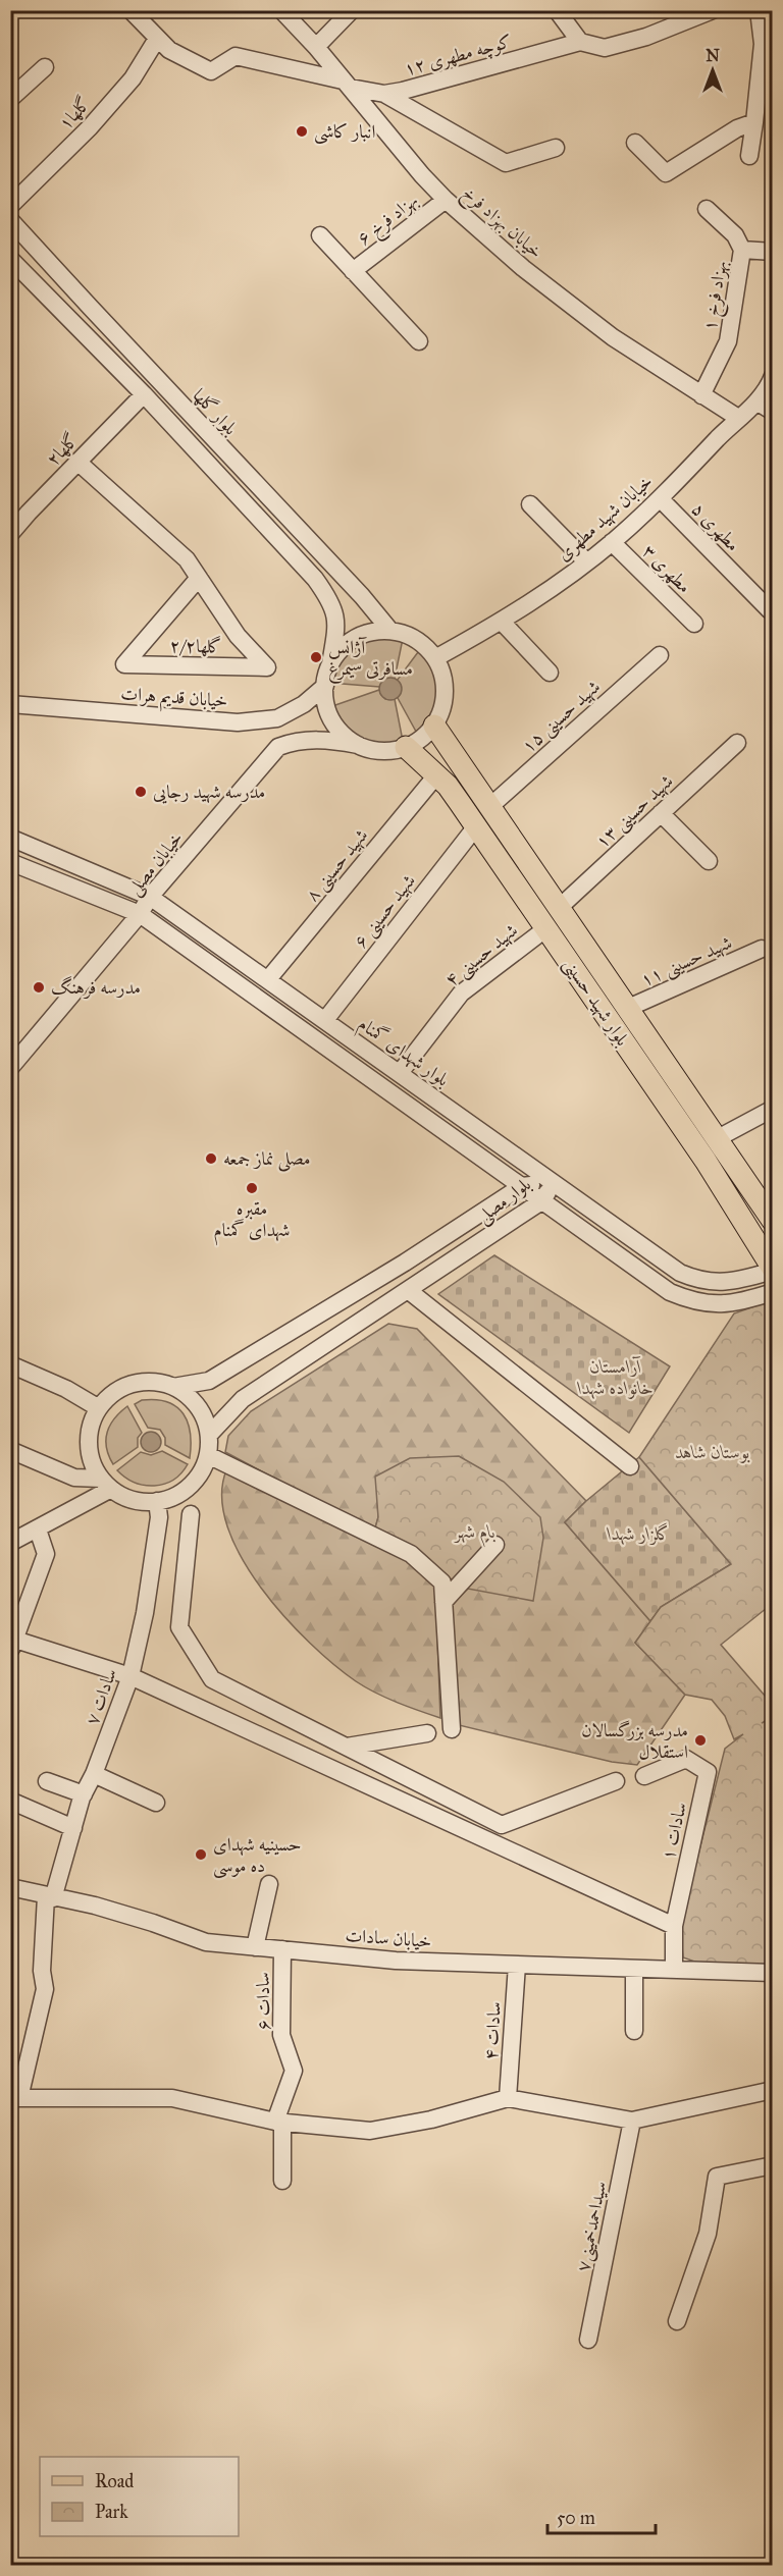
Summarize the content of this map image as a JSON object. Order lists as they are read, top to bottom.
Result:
{
  "streets": {
    "main road": ["بلوار شهید حسینی"],
    "street": [
      "کوچه مطهری ۱۲",
      "گلها۱",
      "بهزاد فرخ ۶",
      "خیابان بهزاد فرخ",
      "بهزاد فرخ ۱",
      "بلوار گلها",
      "گلها۲",
      "خیابان شهید مطهری",
      "مطهری ۵",
      "مطهری ۳",
      "گلها۲/۲",
      "خیابان قدیم هرات",
      "شهید حسینی ۱۵",
      "شهید حسینی ۱۳",
      "خیابان مصلی",
      "شهید حسینی ۸",
      "شهید حسینی ۶",
      "شهید حسینی ۴",
      "شهید حسینی ۱۱",
      "بلوار شهدای گمنام",
      "بلوار مصلی",
      "سادات ۷",
      "سادات ۱",
      "خیابان سادات",
      "سادات ۶",
      "سادات ۴",
      "سیداحمدخمینی۷"
    ]
  },
  "crossings": [
    ["کوچه مطهری ۱۲", "گلها۱"],
    ["کوچه مطهری ۱۲", "خیابان بهزاد فرخ"],
    ["بهزاد فرخ ۶", "خیابان بهزاد فرخ"],
    ["خیابان بهزاد فرخ", "بهزاد فرخ ۱"],
    ["خیابان بهزاد فرخ", "خیابان شهید مطهری"],
    ["بلوار گلها", "خیابان شهید مطهری"],
    ["بلوار گلها", "خیابان قدیم هرات"],
    ["بلوار گلها", "خیابان مصلی"],
    ["بلوار گلها", "بلوار شهید حسینی"],
    ["گلها۲", "گلها۲/۲"],
    ["خیابان شهید مطهری", "مطهری ۵"],
    ["خیابان شهید مطهری", "مطهری ۳"],
    ["خیابان شهید مطهری", "خیابان قدیم هرات"],
    ["خیابان شهید مطهری", "خیابان مصلی"],
    ["خیابان شهید مطهری", "بلوار شهید حسینی"],
    ["خیابان قدیم هرات", "خیابان مصلی"],
    ["خیابان قدیم هرات", "بلوار شهید حسینی"],
    ["شهید حسینی ۱۵", "بلوار شهید حسینی"],
    ["شهید حسینی ۱۳", "بلوار شهید حسینی"],
    ["خیابان مصلی", "بلوار شهید حسینی"],
    ["خیابان مصلی", "بلوار شهدای گمنام"],
    ["شهید حسینی ۸", "بلوار شهید حسینی"],
    ["شهید حسینی ۸", "بلوار شهدای گمنام"],
    ["شهید حسینی ۶", "بلوار شهید حسینی"],
    ["شهید حسینی ۶", "بلوار شهدای گمنام"],
    ["شهید حسینی ۴", "بلوار شهید حسینی"],
    ["شهید حسینی ۴", "بلوار شهدای گمنام"],
    ["شهید حسینی ۱۱", "بلوار شهید حسینی"],
    ["بلوار شهید حسینی", "بلوار شهدای گمنام"],
    ["بلوار شهدای گمنام", "بلوار مصلی"],
    ["بلوار مصلی", "سادات ۷"],
    ["سادات ۷", "خیابان سادات"],
    ["سادات ۱", "خیابان سادات"],
    ["خیابان سادات", "سادات ۶"],
    ["خیابان سادات", "سادات ۴"]
  ],
  "parks": [
    "آرامستان خانواده شهدا",
    "بوستان شاهد",
    "بام شهر",
    "گلزار شهدا"
  ],
  "places": [
    "انبار کاشی",
    "آژانس مسافرتی سیمرغ",
    "مدرسه شهید رجایی",
    "مدرسه فرهنگ",
    "مصلی نماز جمعه",
    "مقبره شهدای گمنام",
    "مدرسه بزرگسالان استقلال",
    "حسینیه شهدای ده موسی"
  ],
  "legend": ["Road", "Park"],
  "scale_bar": "50 m",
  "north": "top"
}
